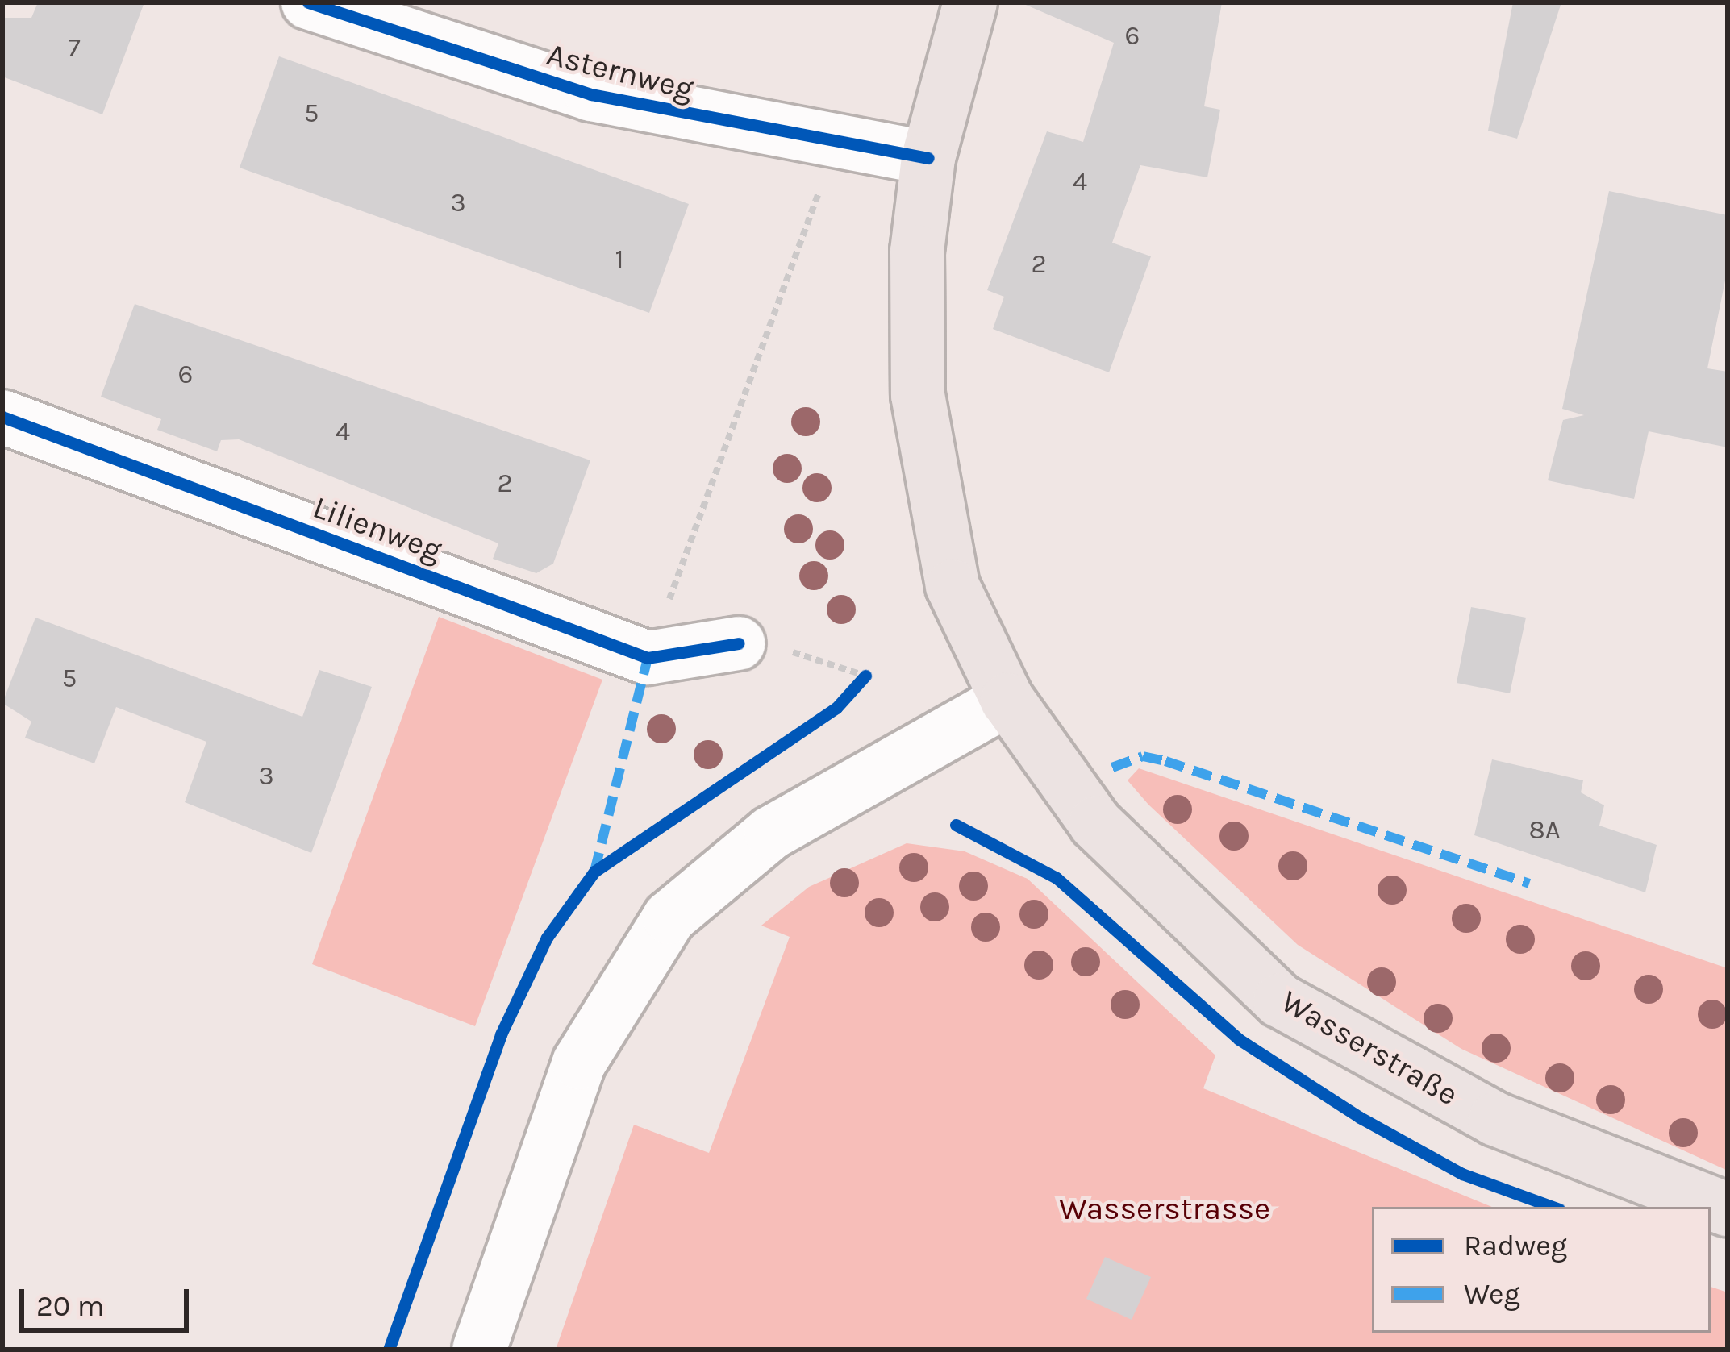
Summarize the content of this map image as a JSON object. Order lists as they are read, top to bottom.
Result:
{
  "streets": {
    "main road": ["Wasserstraße"],
    "street": ["Asternweg", "Lilienweg"]
  },
  "crossings": [
    ["Asternweg", "Wasserstraße"]
  ],
  "parks": ["Wasserstrasse"],
  "house_numbers": [
    "6",
    "7",
    "5",
    "4",
    "3",
    "1",
    "2",
    "6",
    "4",
    "2",
    "5",
    "3",
    "8A"
  ],
  "legend": ["Radweg", "Weg"],
  "scale_bar": "20 m"
}
